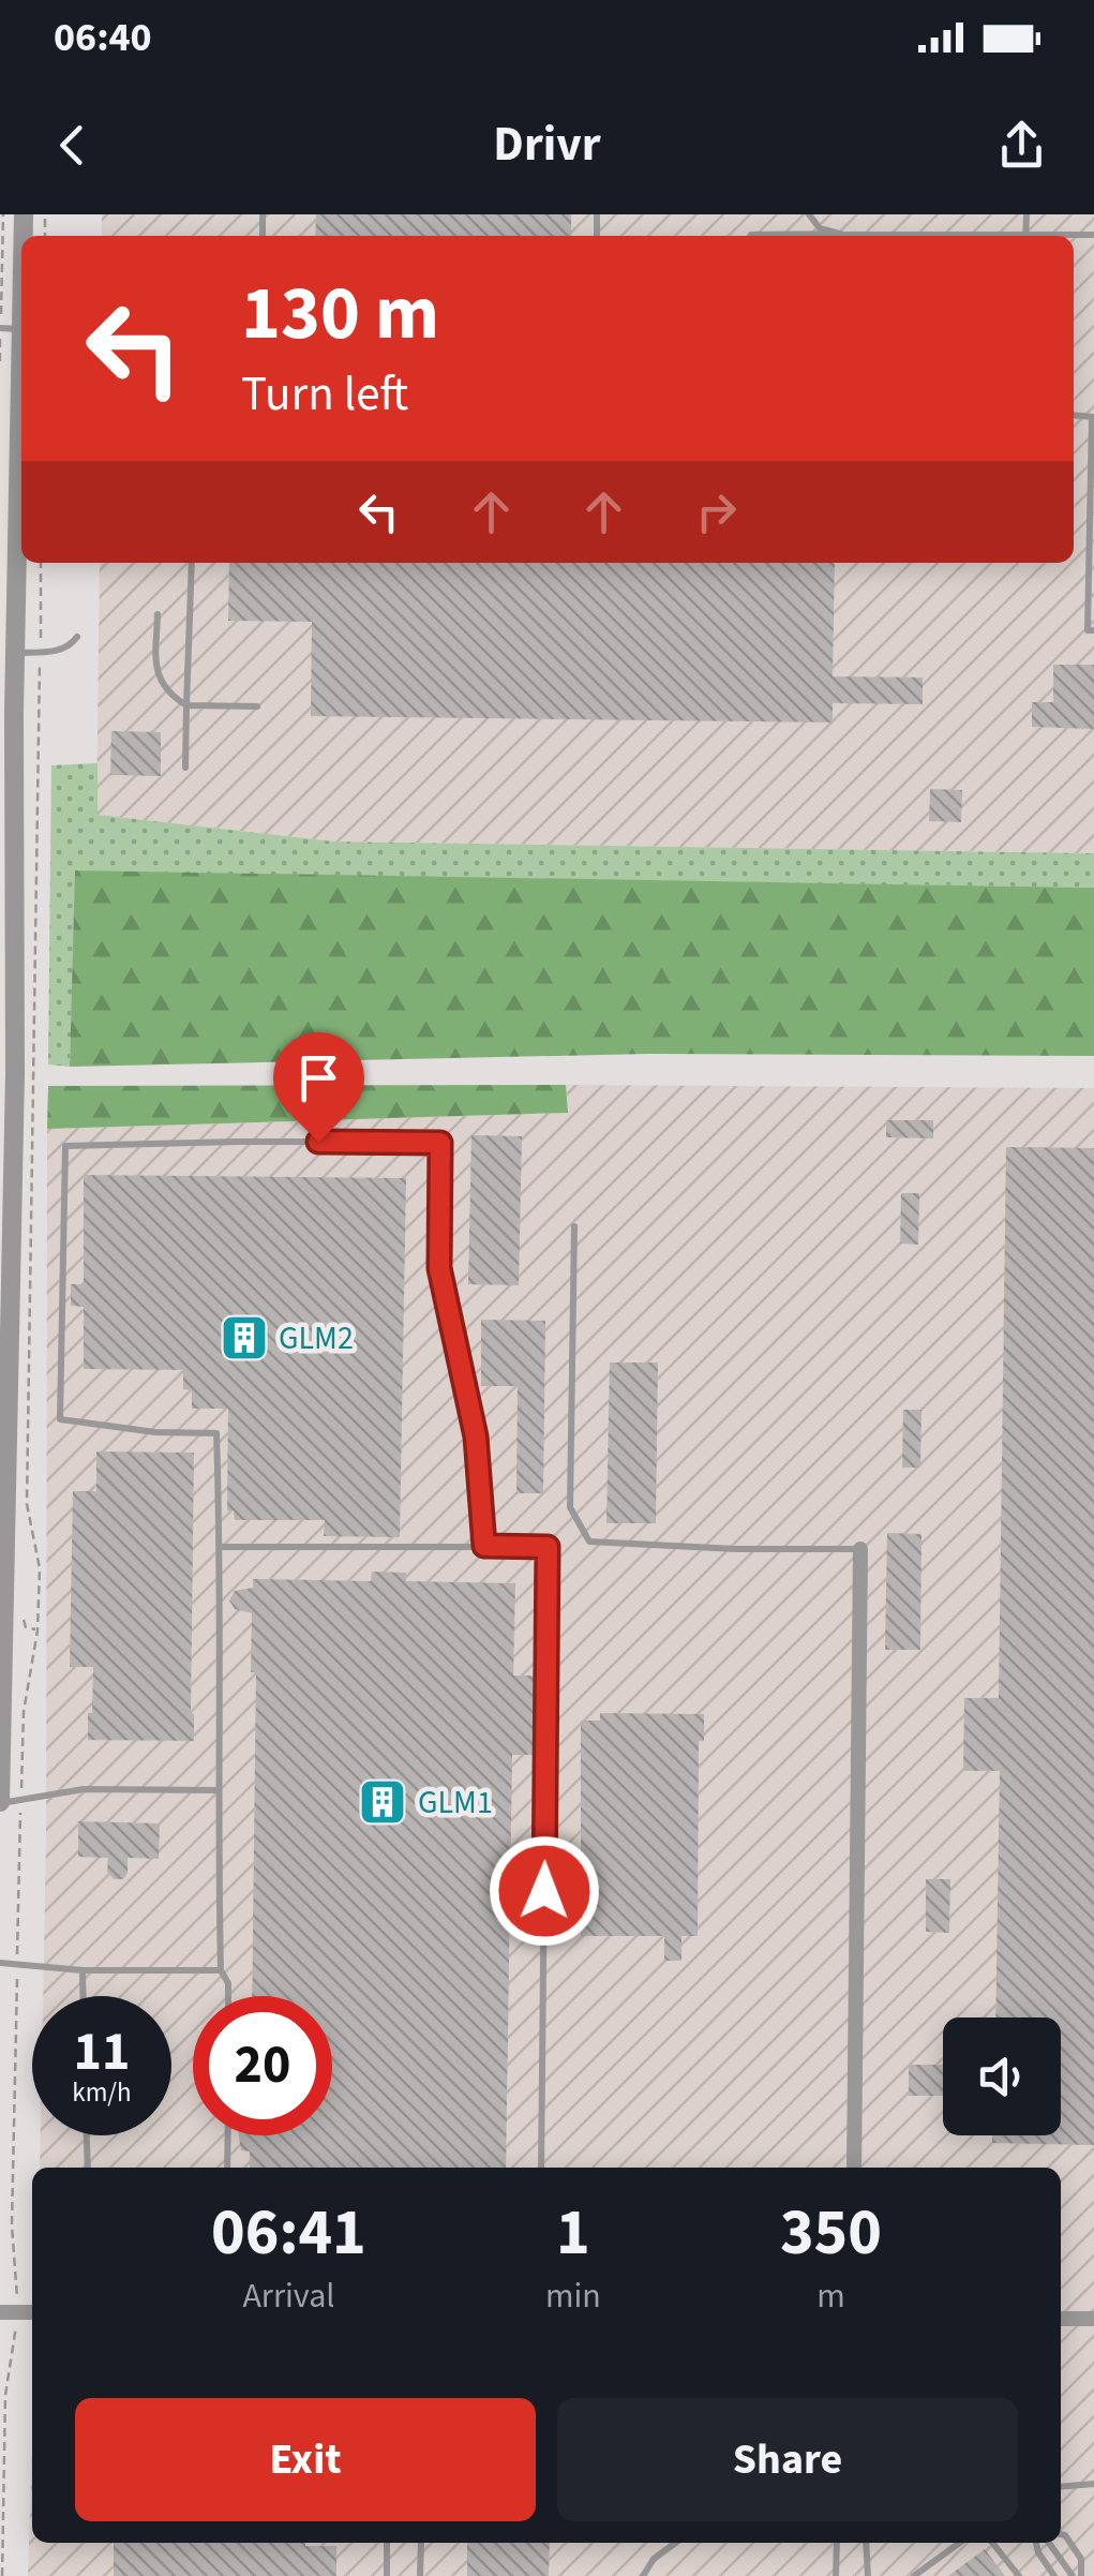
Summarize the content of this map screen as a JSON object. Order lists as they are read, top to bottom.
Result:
{
  "places": {
    "building": ["GLM2", "GLM1"]
  },
  "page": {
    "status": "06:40",
    "header": "Drivr",
    "turn": ["130 m", "Turn left"],
    "speed": "11 km/h",
    "limit": "20",
    "eta": [
      "06:41",
      "Arrival",
      "1",
      "min",
      "350",
      "m"
    ],
    "buttons": ["Exit", "Share"]
  }
}
